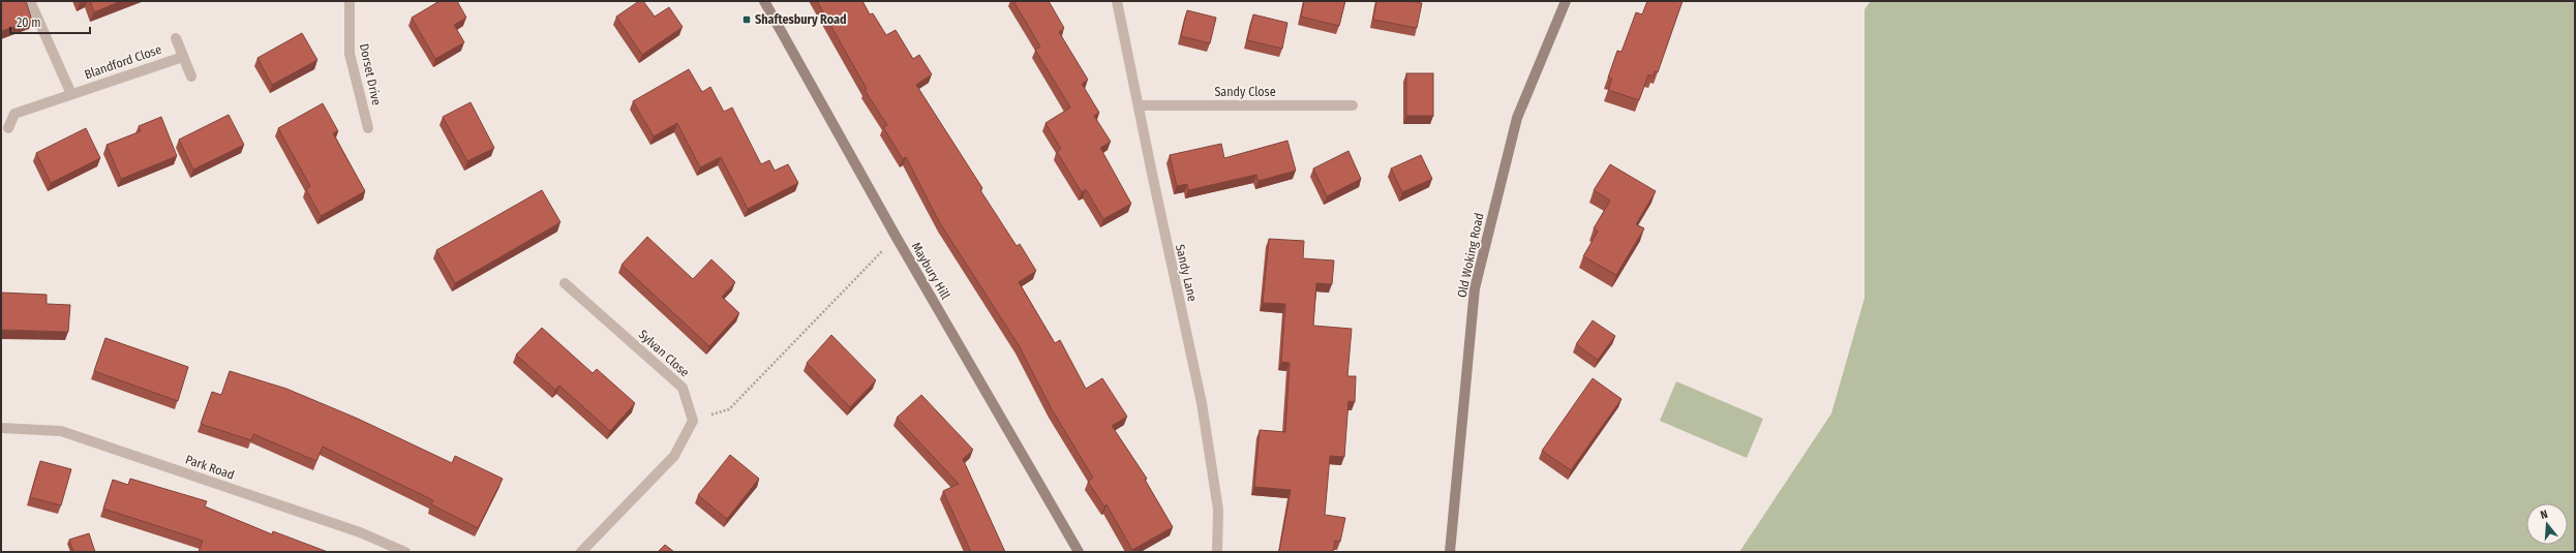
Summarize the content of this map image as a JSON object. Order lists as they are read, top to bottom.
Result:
{
  "streets": {
    "street": [
      "Blandford Close",
      "Dorset Drive",
      "Sandy Close",
      "Old Woking Road",
      "Maybury Hill",
      "Sandy Lane",
      "Sylvan Close",
      "Park Road"
    ]
  },
  "crossings": [
    ["Sandy Close", "Sandy Lane"]
  ],
  "places": {
    "transit": ["Shaftesbury Road"]
  },
  "scale_bar": "20 m",
  "north": "top"
}
